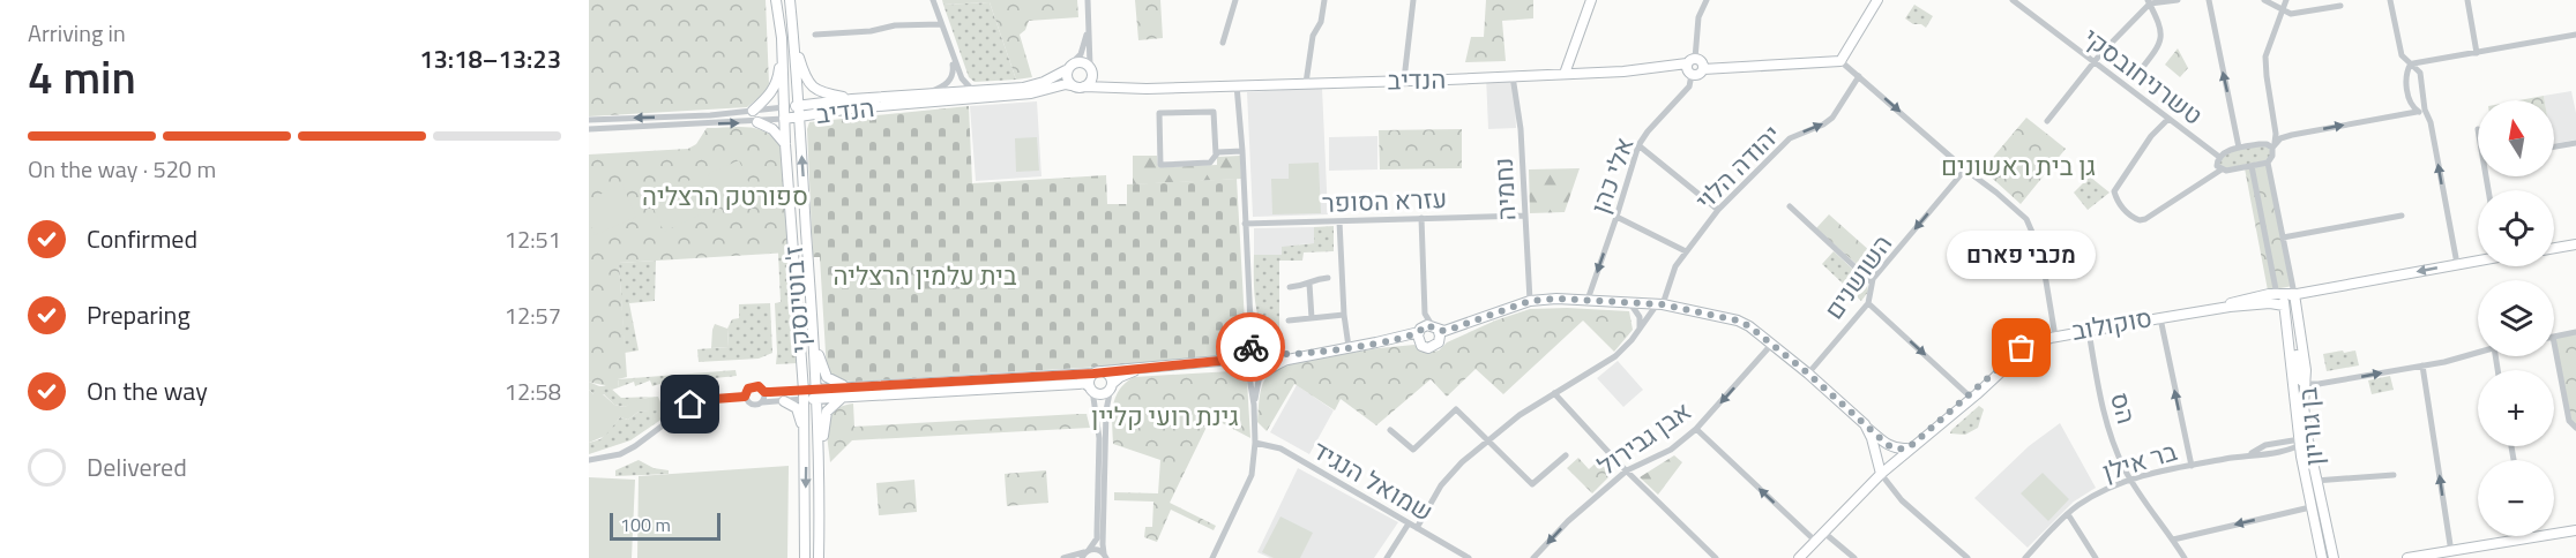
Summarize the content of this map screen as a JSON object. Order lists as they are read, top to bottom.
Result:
{
  "streets": {
    "street": [
      "טשרניחובסקי",
      "הנדיב",
      "יהודה הלוי",
      "אלי כהן",
      "נחמיה",
      "עזרא הסופר",
      "השושנים",
      "ז'בוטינסקי",
      "סוקולוב",
      "הס",
      "בן גוריון",
      "אבן גבירול",
      "בר אילן",
      "שמואל הנגיד"
    ]
  },
  "crossings": [
    ["הנדיב", "אלי כהן"],
    ["הנדיב", "נחמיה"],
    ["הנדיב", "ז'בוטינסקי"],
    ["יהודה הלוי", "שמואל הנגיד"],
    ["נחמיה", "עזרא הסופר"],
    ["סוקולוב", "הס"],
    ["סוקולוב", "בן גוריון"],
    ["הס", "בר אילן"],
    ["בן גוריון", "בר אילן"]
  ],
  "one_way": ["השושנים", "אבן גבירול"],
  "parks": [
    "גן בית ראשונים",
    "ספורטק הרצליה",
    "בית עלמין הרצליה",
    "גינת רועי קליין"
  ],
  "places": ["מכבי פארם"],
  "scale_bar": "100 m",
  "north": "top",
  "page": {
    "heading": ["4 min", "Arriving in", "13:18–13:23"],
    "map_buttons": ["+", "−"],
    "bar": "On the way · 520 m",
    "list": [
      ["Confirmed", "12:51"],
      ["Preparing", "12:57"],
      ["On the way", "12:58"],
      "Delivered"
    ],
    "bubble": "מכבי פארם",
    "scale": "100 m"
  }
}
